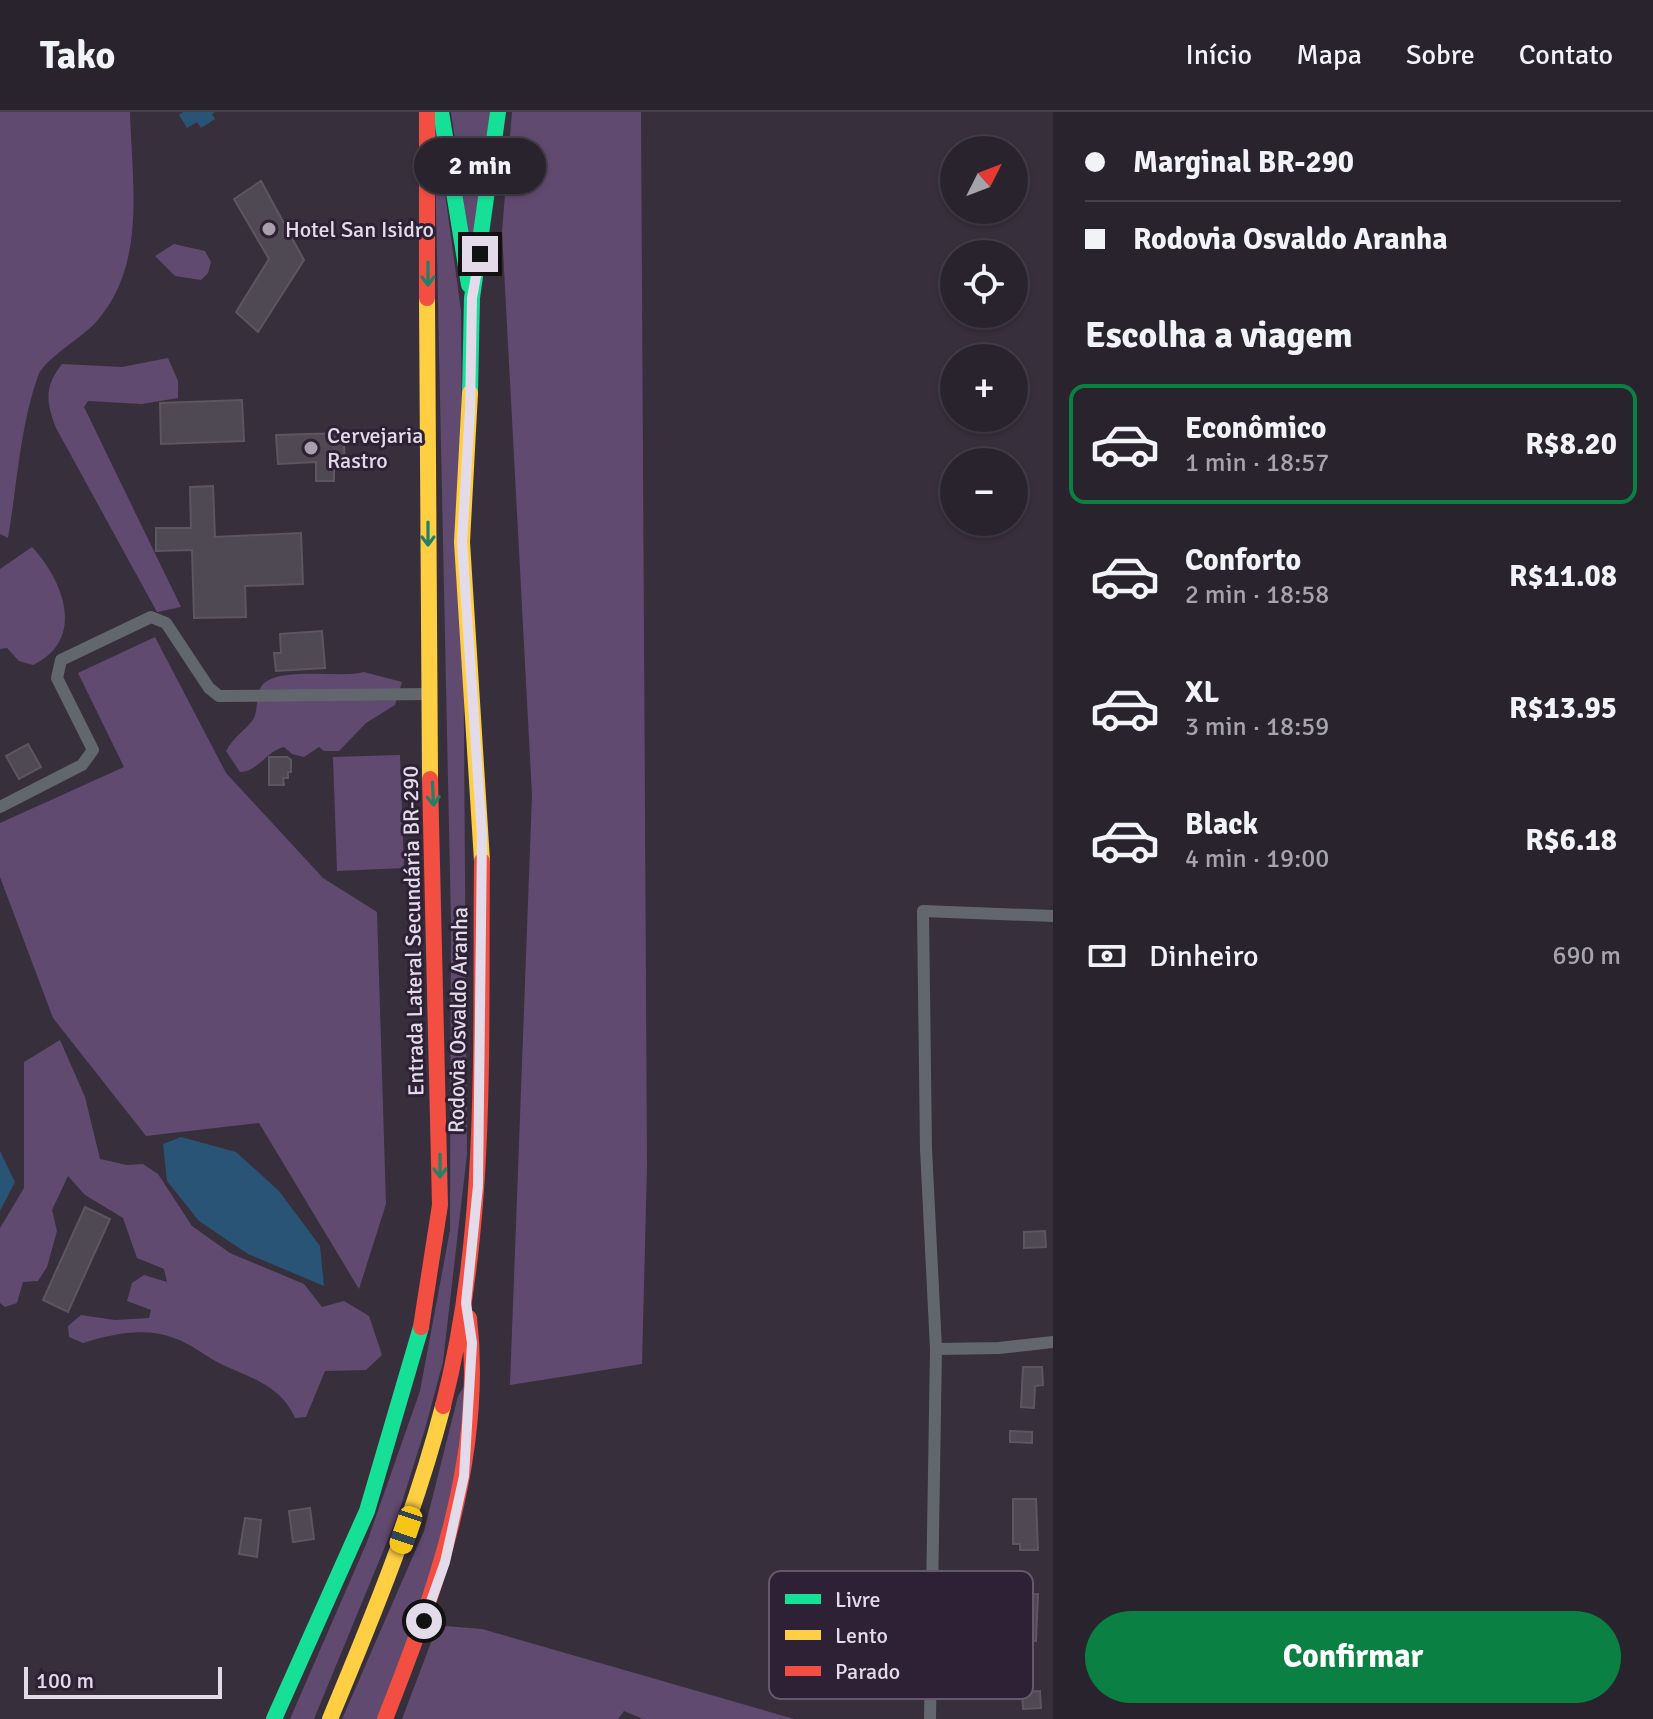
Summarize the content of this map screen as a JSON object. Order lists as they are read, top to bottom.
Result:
{
  "streets": {
    "main road": ["Entrada Lateral Secundária BR-290", "Rodovia Osvaldo Aranha"]
  },
  "one_way": ["Entrada Lateral Secundária BR-290"],
  "places": ["Hotel San Isidro", "Cervejaria Rastro"],
  "legend": ["Livre", "Lento", "Parado"],
  "scale_bar": "100 m",
  "north": "top right",
  "page": {
    "header": "Tako",
    "nav": [
      "Início",
      "Mapa",
      "Sobre",
      "Contato"
    ],
    "banner": ["Marginal BR-290", "Rodovia Osvaldo Aranha"],
    "map_buttons": ["+", "−"],
    "bubble": "2 min",
    "heading": "Escolha a viagem",
    "list": [
      {
        "name": "Econômico",
        "note": "1 min · 18:57",
        "value": "R$8.20"
      },
      {
        "name": "Conforto",
        "note": "2 min · 18:58",
        "value": "R$11.08"
      },
      {
        "name": "XL",
        "note": "3 min · 18:59",
        "value": "R$13.95"
      },
      {
        "name": "Black",
        "note": "4 min · 19:00",
        "value": "R$6.18"
      }
    ],
    "pay": ["Dinheiro", "690 m"],
    "buttons": "Confirmar",
    "scale": "100 m"
  }
}
